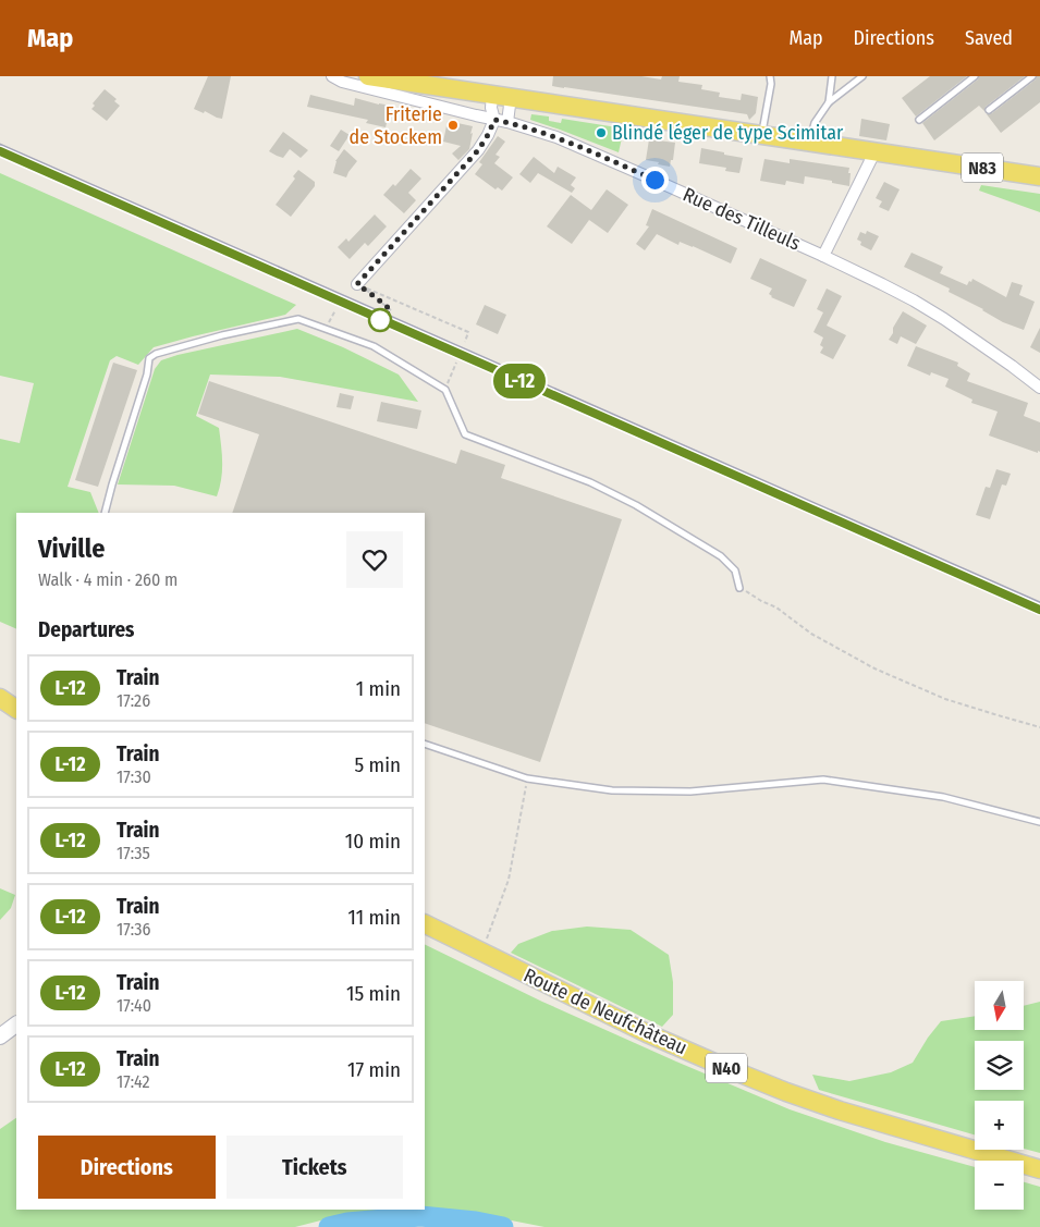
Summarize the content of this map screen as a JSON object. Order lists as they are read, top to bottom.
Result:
{
  "streets": {
    "main road": ["N83", "Route de Neufchâteau", "N40"],
    "street": ["Rue des Tilleuls"]
  },
  "crossings": [
    ["N83", "Rue des Tilleuls"]
  ],
  "places": ["Friterie de Stockem", "Blindé léger de type Scimitar"],
  "north": "bottom",
  "page": {
    "header": "Map",
    "nav": ["Map", "Directions", "Saved"],
    "on_map": "L-12",
    "heading": [
      ["Viville", "Walk · 4 min · 260 m"],
      "Departures"
    ],
    "list": [
      {
        "mark": "L-12",
        "name": "Train",
        "note": "17:26",
        "value": "1 min"
      },
      {
        "mark": "L-12",
        "name": "Train",
        "note": "17:30",
        "value": "5 min"
      },
      {
        "mark": "L-12",
        "name": "Train",
        "note": "17:35",
        "value": "10 min"
      },
      {
        "mark": "L-12",
        "name": "Train",
        "note": "17:36",
        "value": "11 min"
      },
      {
        "mark": "L-12",
        "name": "Train",
        "note": "17:40",
        "value": "15 min"
      },
      {
        "mark": "L-12",
        "name": "Train",
        "note": "17:42",
        "value": "17 min"
      }
    ],
    "map_buttons": ["+", "−"],
    "buttons": ["Directions", "Tickets"]
  }
}
